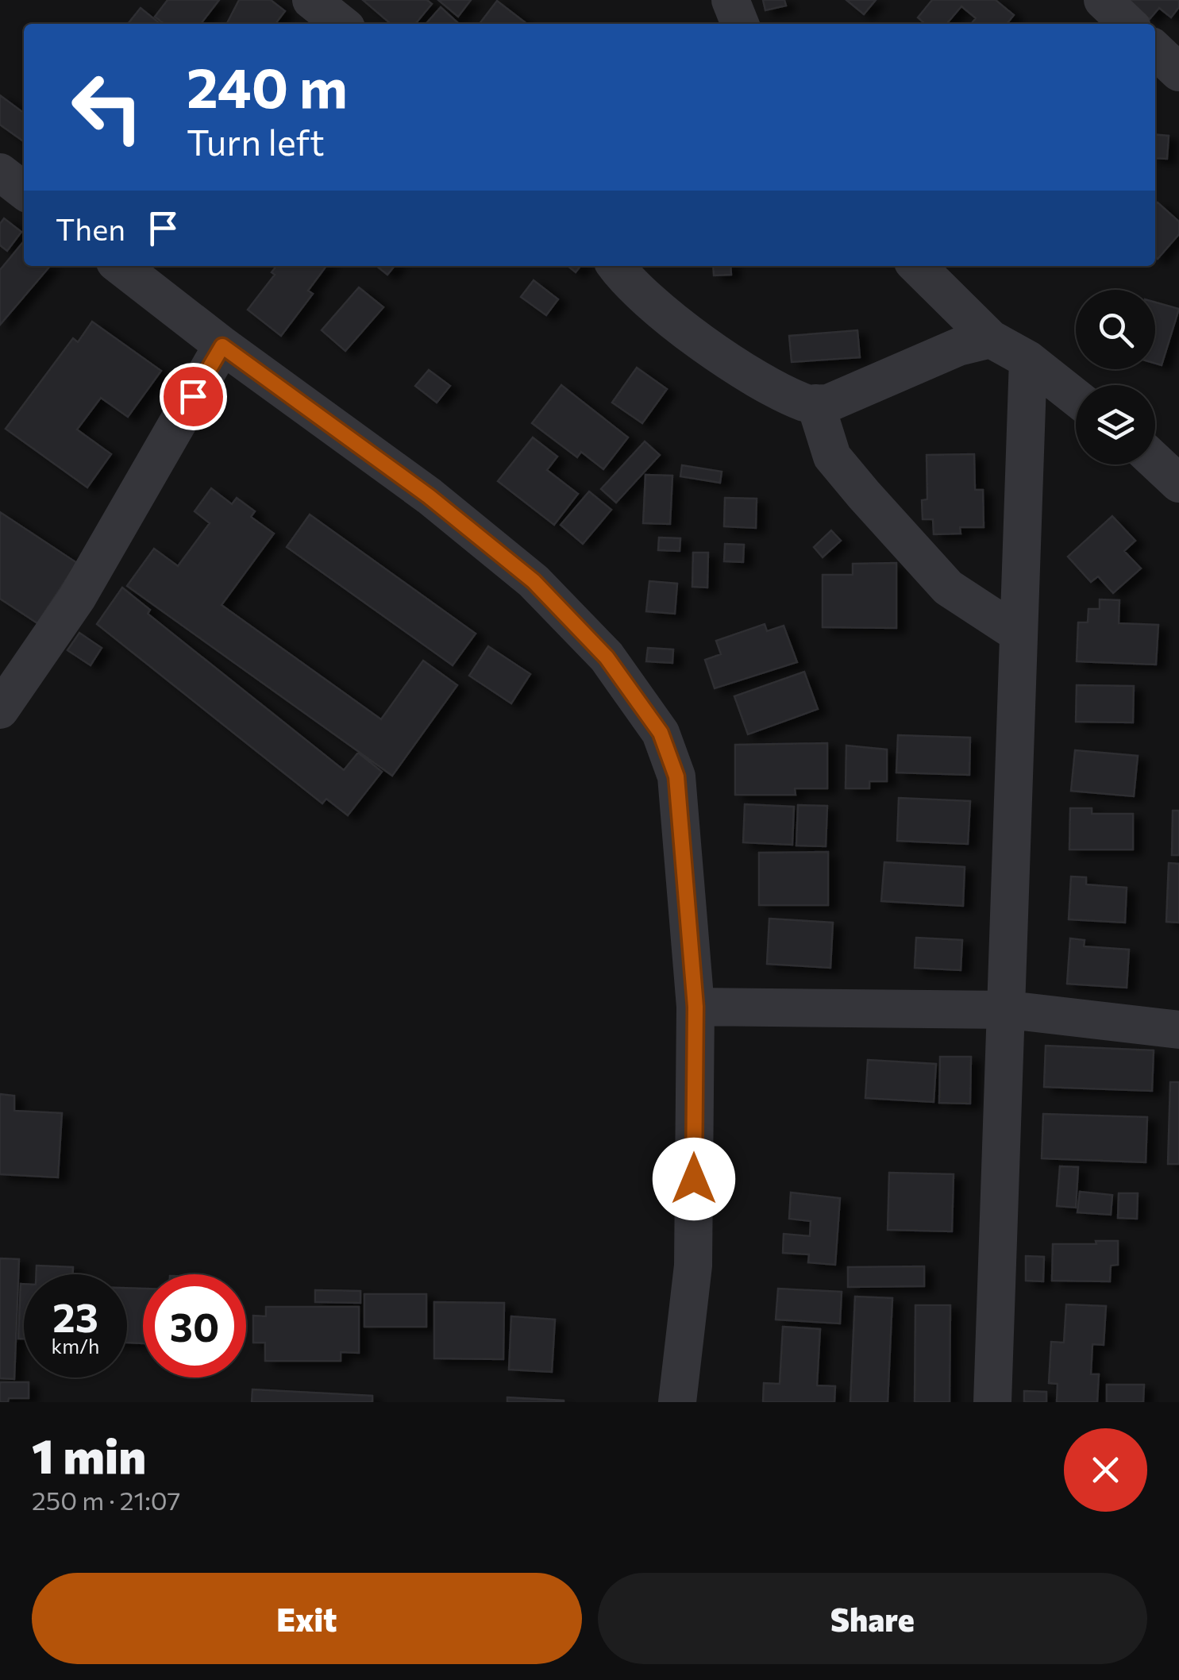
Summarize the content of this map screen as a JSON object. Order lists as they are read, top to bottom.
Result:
{
  "page": {
    "turn": ["240 m", "Turn left"],
    "then": "Then",
    "speed": "23 km/h",
    "limit": "30",
    "heading": ["1 min", "250 m · 21:07"],
    "buttons": ["Exit", "Share"]
  }
}
